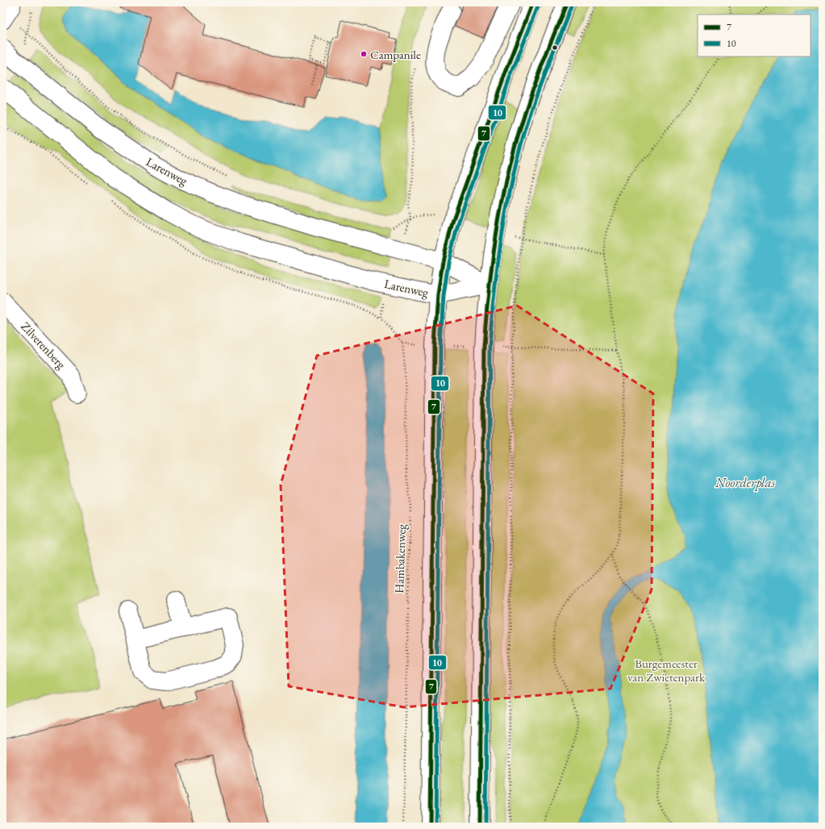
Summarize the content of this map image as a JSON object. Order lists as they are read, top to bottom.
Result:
{
  "streets": {
    "main road": ["Larenweg", "Zilverenberg"],
    "path": ["Hambakenweg"]
  },
  "water": ["Noorderplas"],
  "parks": ["Burgemeester van Zwietenpark"],
  "places": ["Campanile"],
  "lines": ["transit line 7", "transit line 10"],
  "legend": ["7", "10"]
}
